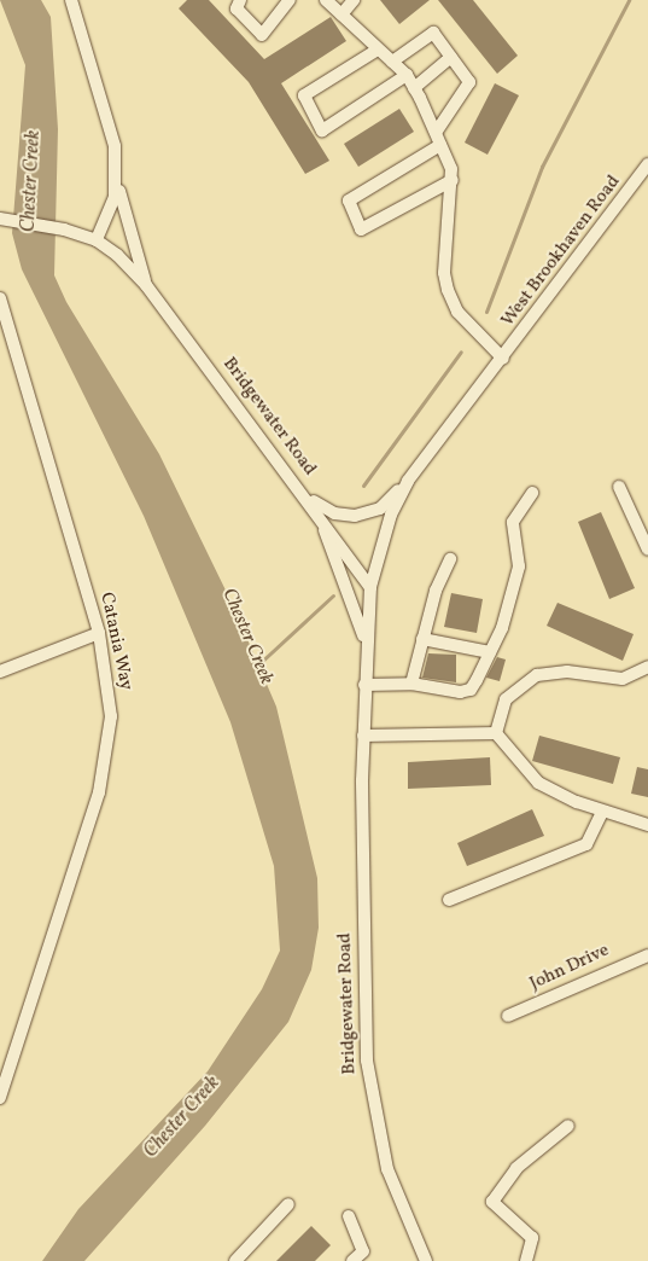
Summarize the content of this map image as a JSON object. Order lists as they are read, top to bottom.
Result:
{
  "streets": {
    "street": [
      "West Brookhaven Road",
      "Bridgewater Road",
      "Catania Way",
      "John Drive"
    ]
  },
  "crossings": [
    ["West Brookhaven Road", "Bridgewater Road"]
  ],
  "water": ["Chester Creek"]
}
